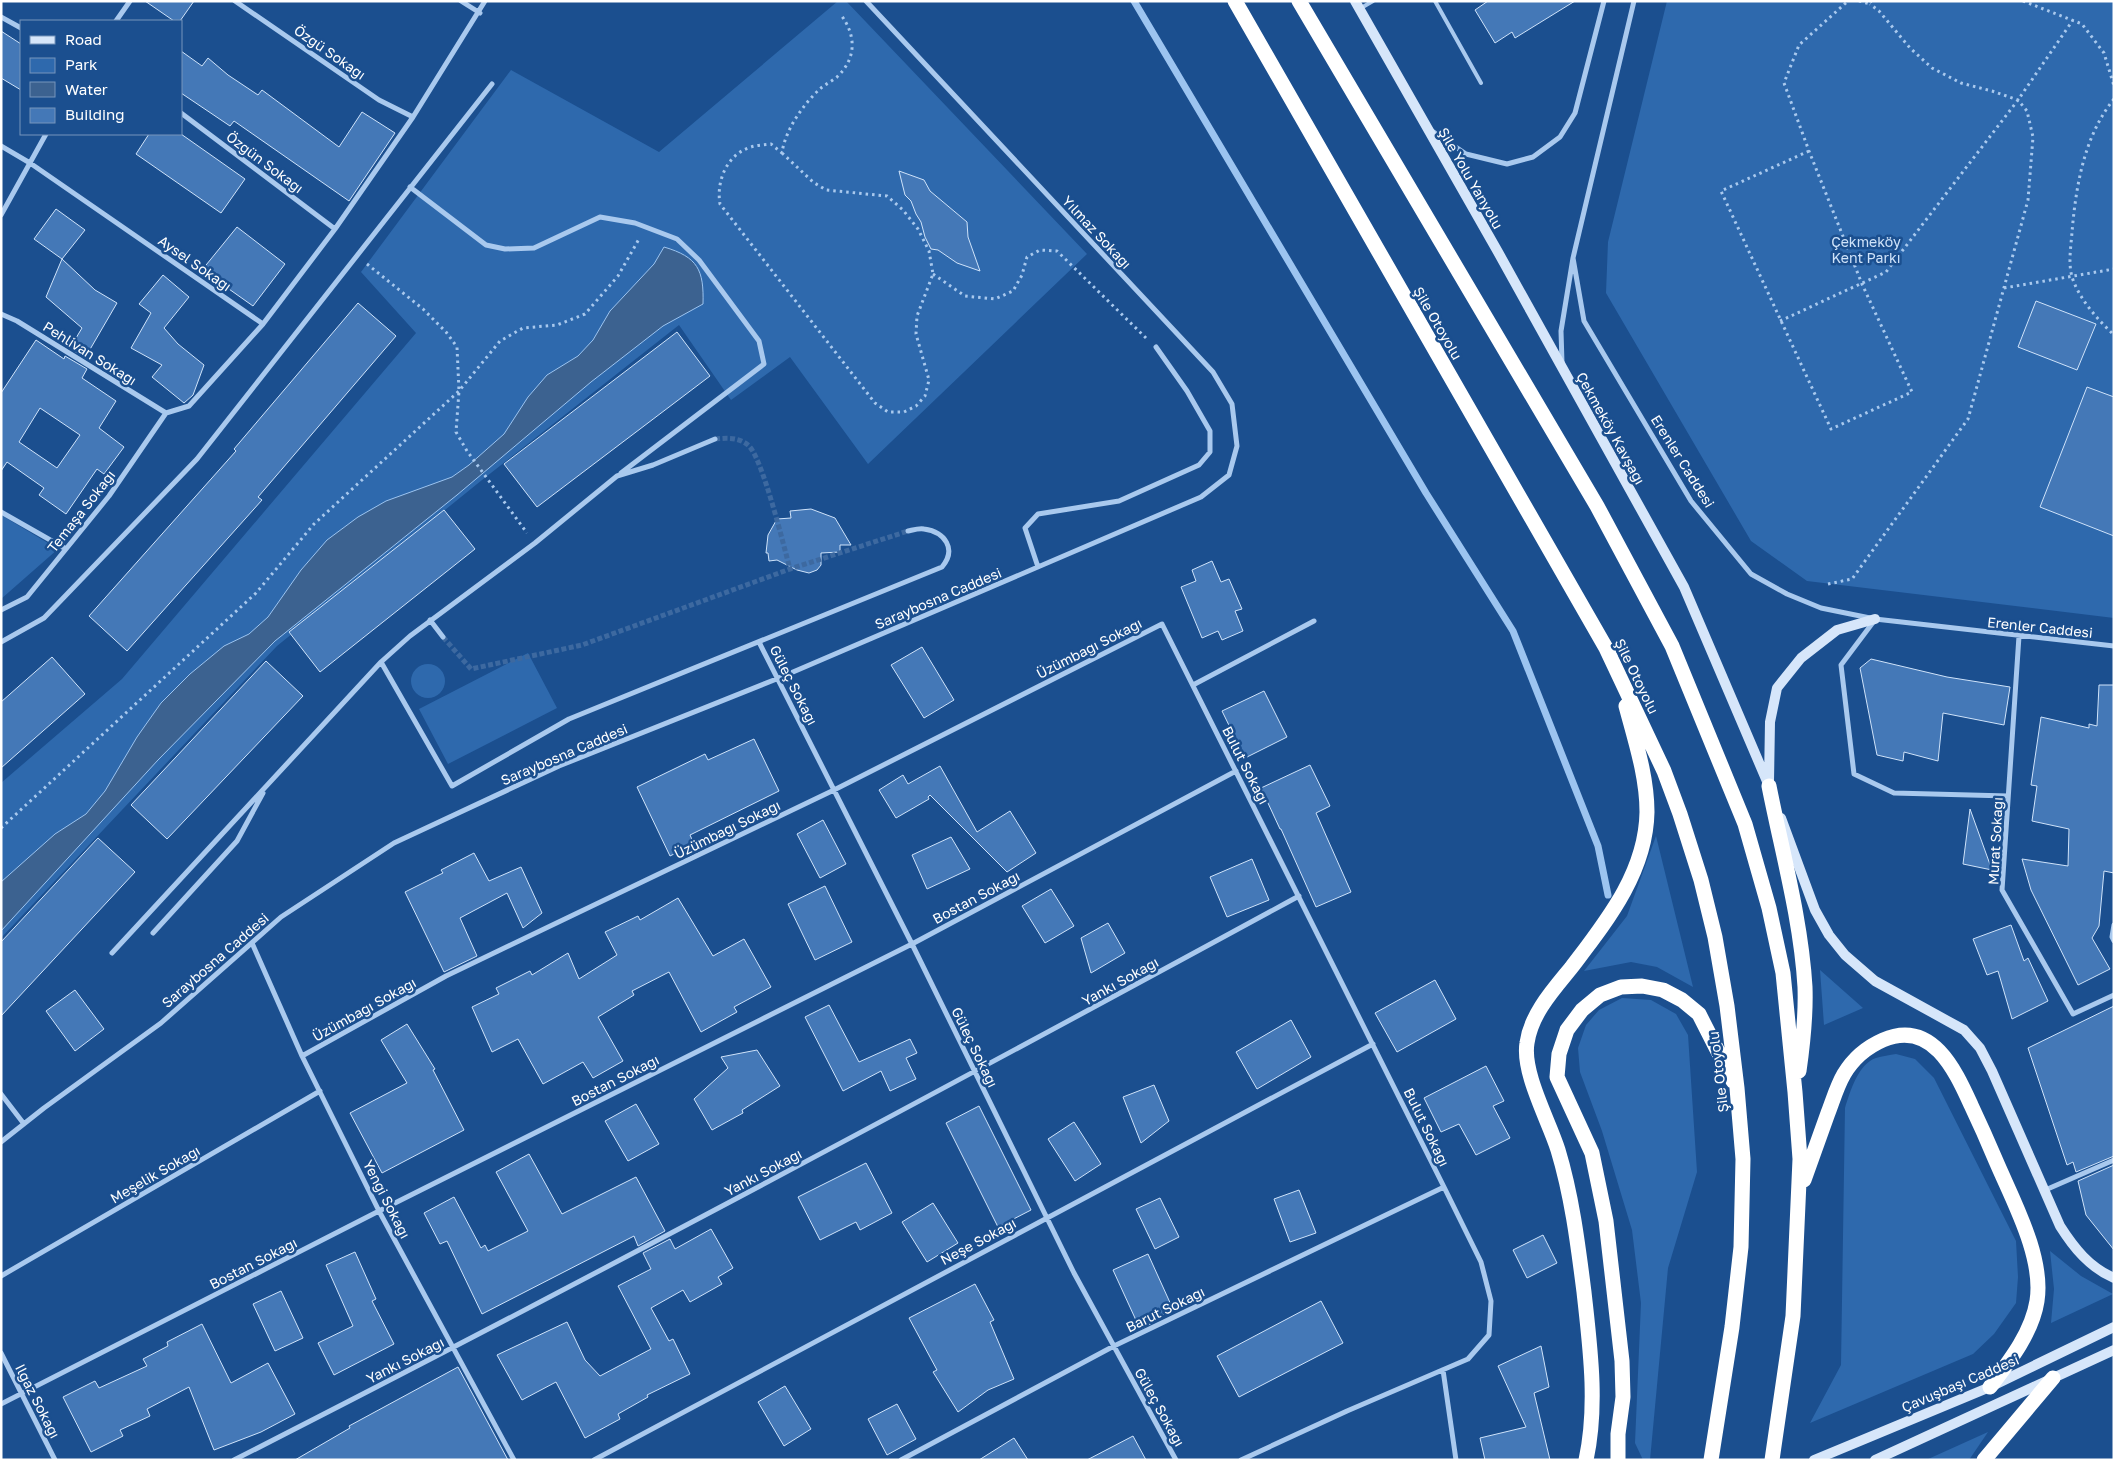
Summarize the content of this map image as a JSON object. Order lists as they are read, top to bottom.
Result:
{
  "streets": {
    "highway": ["Şile Otoyolu"],
    "main road": ["Şile Yolu Yanyolu", "Çekmeköy Kavşağı", "Çavuşbaşı Caddesi"],
    "street": [
      "Özgü Sokağı",
      "Özgün Sokağı",
      "Yılmaz Sokağı",
      "Aysel Sokağı",
      "Pehlivan Sokağı",
      "Erenler Caddesi",
      "Temaşa Sokağı",
      "Saraybosna Caddesi",
      "Üzümbağı Sokağı",
      "Güleç Sokağı",
      "Bulut Sokağı",
      "Murat Sokağı",
      "Bostan Sokağı",
      "Yankı Sokağı",
      "Meşelik Sokağı",
      "Yengi Sokağı",
      "Neşe Sokağı",
      "Barut Sokağı",
      "Ilgaz Sokağı"
    ]
  },
  "crossings": [
    ["Şile Yolu Yanyolu", "Çekmeköy Kavşağı"],
    ["Yılmaz Sokağı", "Saraybosna Caddesi"],
    ["Pehlivan Sokağı", "Temaşa Sokağı"],
    ["Çekmeköy Kavşağı", "Erenler Caddesi"],
    ["Erenler Caddesi", "Murat Sokağı"],
    ["Saraybosna Caddesi", "Güleç Sokağı"],
    ["Saraybosna Caddesi", "Yengi Sokağı"],
    ["Üzümbağı Sokağı", "Güleç Sokağı"],
    ["Üzümbağı Sokağı", "Bulut Sokağı"],
    ["Üzümbağı Sokağı", "Yengi Sokağı"],
    ["Güleç Sokağı", "Bostan Sokağı"],
    ["Güleç Sokağı", "Yankı Sokağı"],
    ["Güleç Sokağı", "Neşe Sokağı"],
    ["Güleç Sokağı", "Barut Sokağı"],
    ["Bulut Sokağı", "Bostan Sokağı"],
    ["Bulut Sokağı", "Yankı Sokağı"],
    ["Bulut Sokağı", "Neşe Sokağı"],
    ["Bulut Sokağı", "Barut Sokağı"],
    ["Bostan Sokağı", "Yengi Sokağı"],
    ["Bostan Sokağı", "Ilgaz Sokağı"],
    ["Yankı Sokağı", "Yengi Sokağı"],
    ["Meşelik Sokağı", "Yengi Sokağı"]
  ],
  "parks": ["Çekmeköy Kent Parkı"],
  "legend": [
    "Road",
    "Park",
    "Water",
    "Building"
  ]
}
